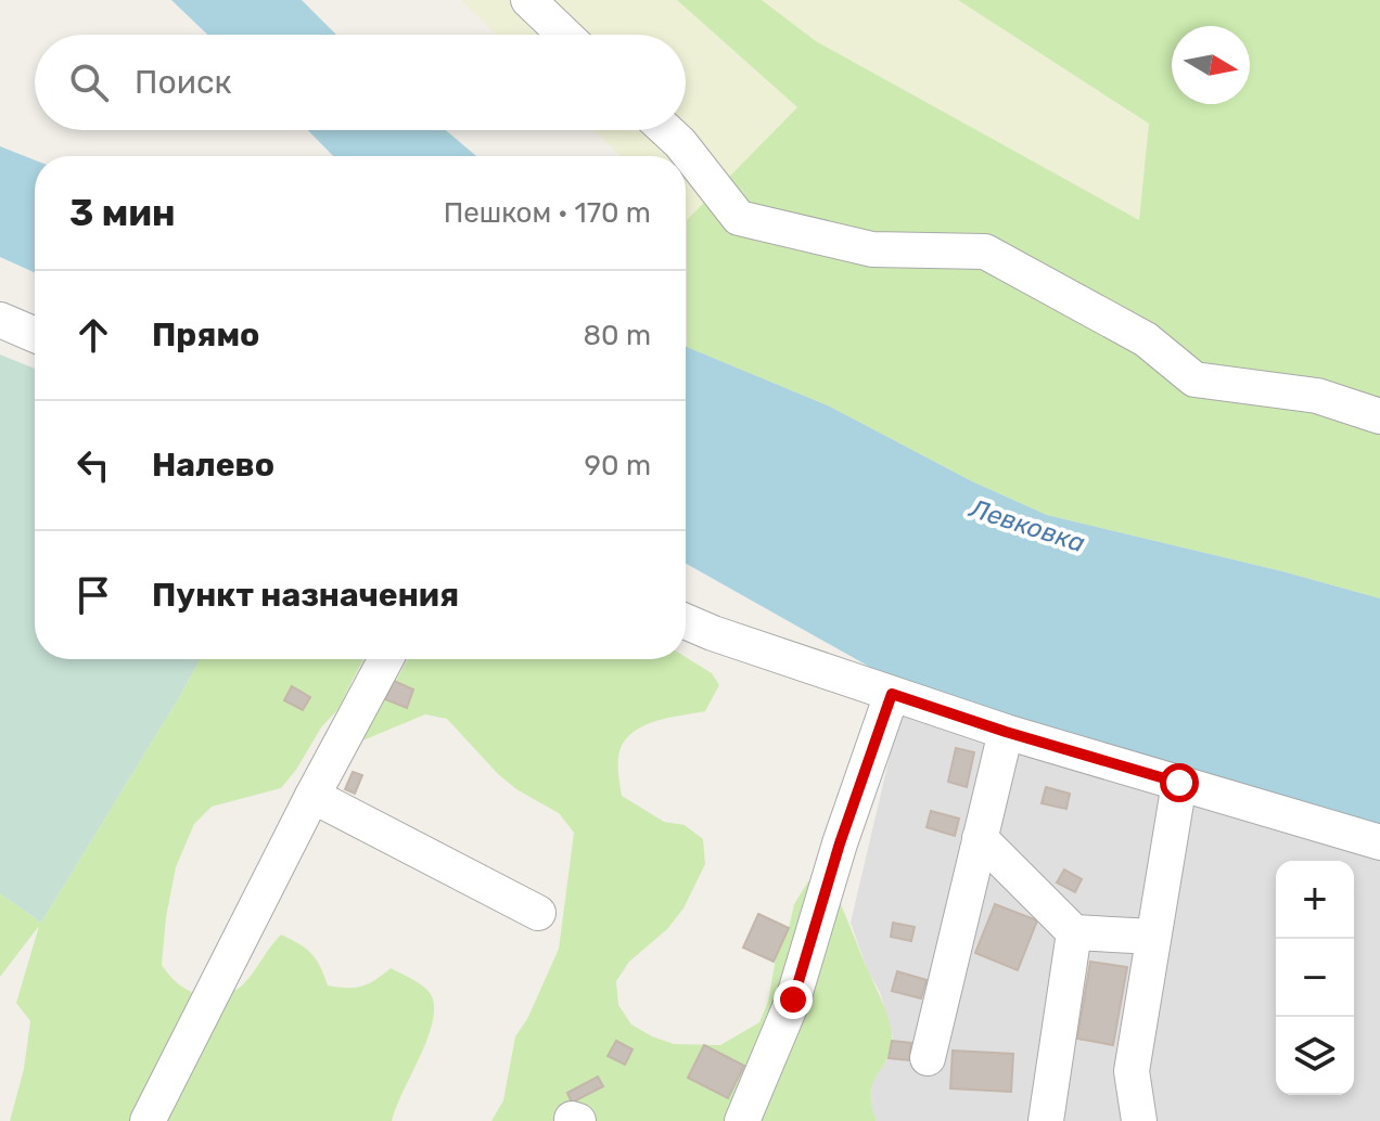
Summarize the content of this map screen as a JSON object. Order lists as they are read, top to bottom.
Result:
{
  "water": ["Левковка"],
  "north": "right",
  "page": {
    "search": "Поиск",
    "heading": ["3 мин", "Пешком · 170 m"],
    "list": [
      ["Прямо", "80 m"],
      ["Налево", "90 m"],
      "Пункт назначения"
    ],
    "map_buttons": ["+", "−"]
  }
}
